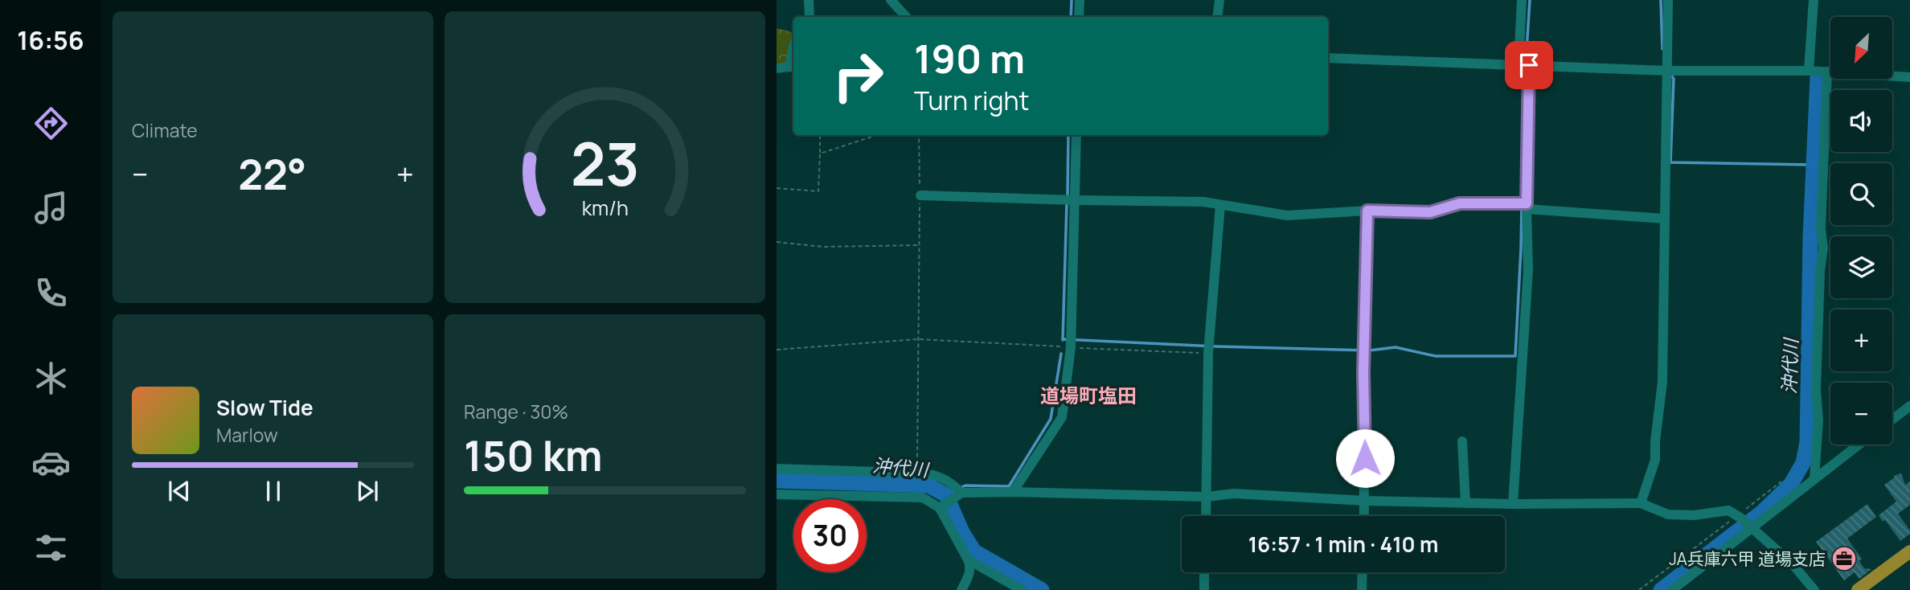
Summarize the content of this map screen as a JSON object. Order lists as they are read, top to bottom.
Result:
{
  "districts": ["道場町塩田"],
  "water": ["沖代川"],
  "places": {
    "office": ["JA兵庫六甲 道場支店"]
  },
  "north": "bottom left",
  "page": {
    "tabs": "16:56",
    "tile": [
      "Climate",
      ["Range · 30%", "150 km"]
    ],
    "map_buttons": ["+", "−"],
    "turn": ["190 m", "Turn right"],
    "heat": ["−", "22°", "+"],
    "song": ["Slow Tide", "Marlow"],
    "limit": "30",
    "trip": "16:57 · 1 min · 410 m",
    "gauge": ["23", "km/h"]
  }
}
